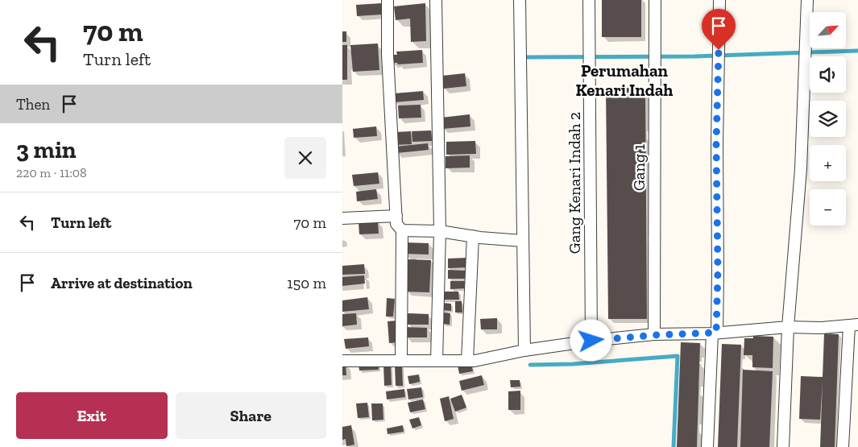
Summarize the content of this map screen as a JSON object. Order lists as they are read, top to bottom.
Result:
{
  "streets": {
    "street": ["Gang 1", "Gang Kenari Indah 2"]
  },
  "districts": ["Perumahan Kenari Indah"],
  "north": "top right",
  "page": {
    "turn": ["70 m", "Turn left"],
    "map_buttons": ["+", "−"],
    "then": "Then",
    "heading": ["3 min", "220 m · 11:08"],
    "list": [
      {
        "name": "Turn left",
        "value": "70 m"
      },
      {
        "name": "Arrive at destination",
        "value": "150 m"
      }
    ],
    "buttons": ["Exit", "Share"]
  }
}
